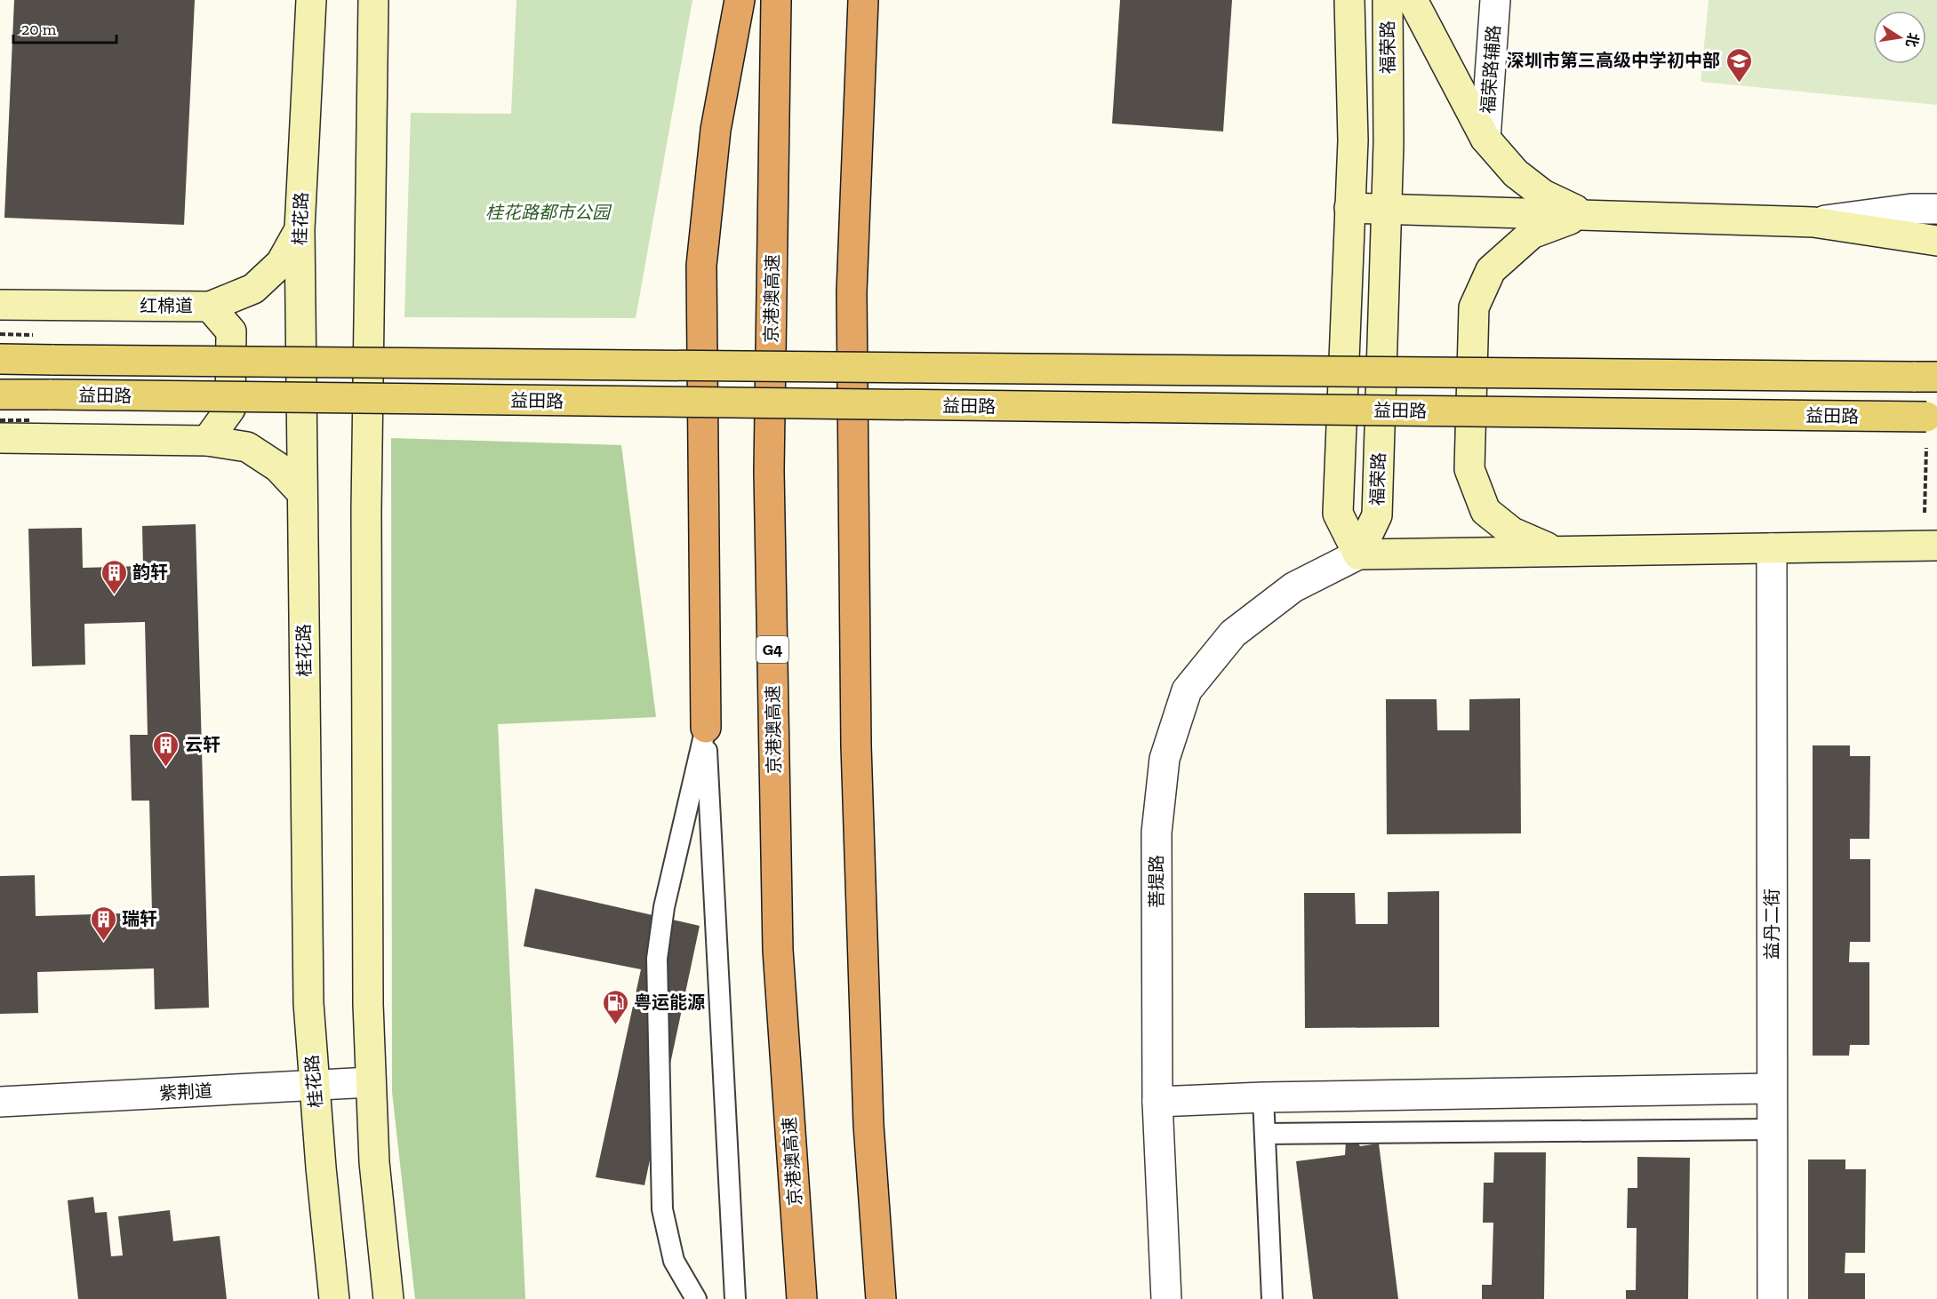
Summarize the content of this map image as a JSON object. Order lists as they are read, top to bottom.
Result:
{
  "streets": {
    "highway": ["京港澳高速", "G4"],
    "main road": [
      "福荣路",
      "桂花路",
      "红棉道",
      "益田路"
    ],
    "street": [
      "福荣路辅路",
      "菩提路",
      "益丹二街",
      "紫荆道"
    ]
  },
  "crossings": [
    ["福荣路", "菩提路"],
    ["桂花路", "红棉道"],
    ["桂花路", "紫荆道"]
  ],
  "parks": ["桂花路都市公园"],
  "places": {
    "school or university": ["深圳市第三高级中学初中部"],
    "building": ["韵轩", "云轩", "瑞轩"],
    "fuel station": ["粤运能源"]
  },
  "scale_bar": "20 m",
  "north": "right"
}
